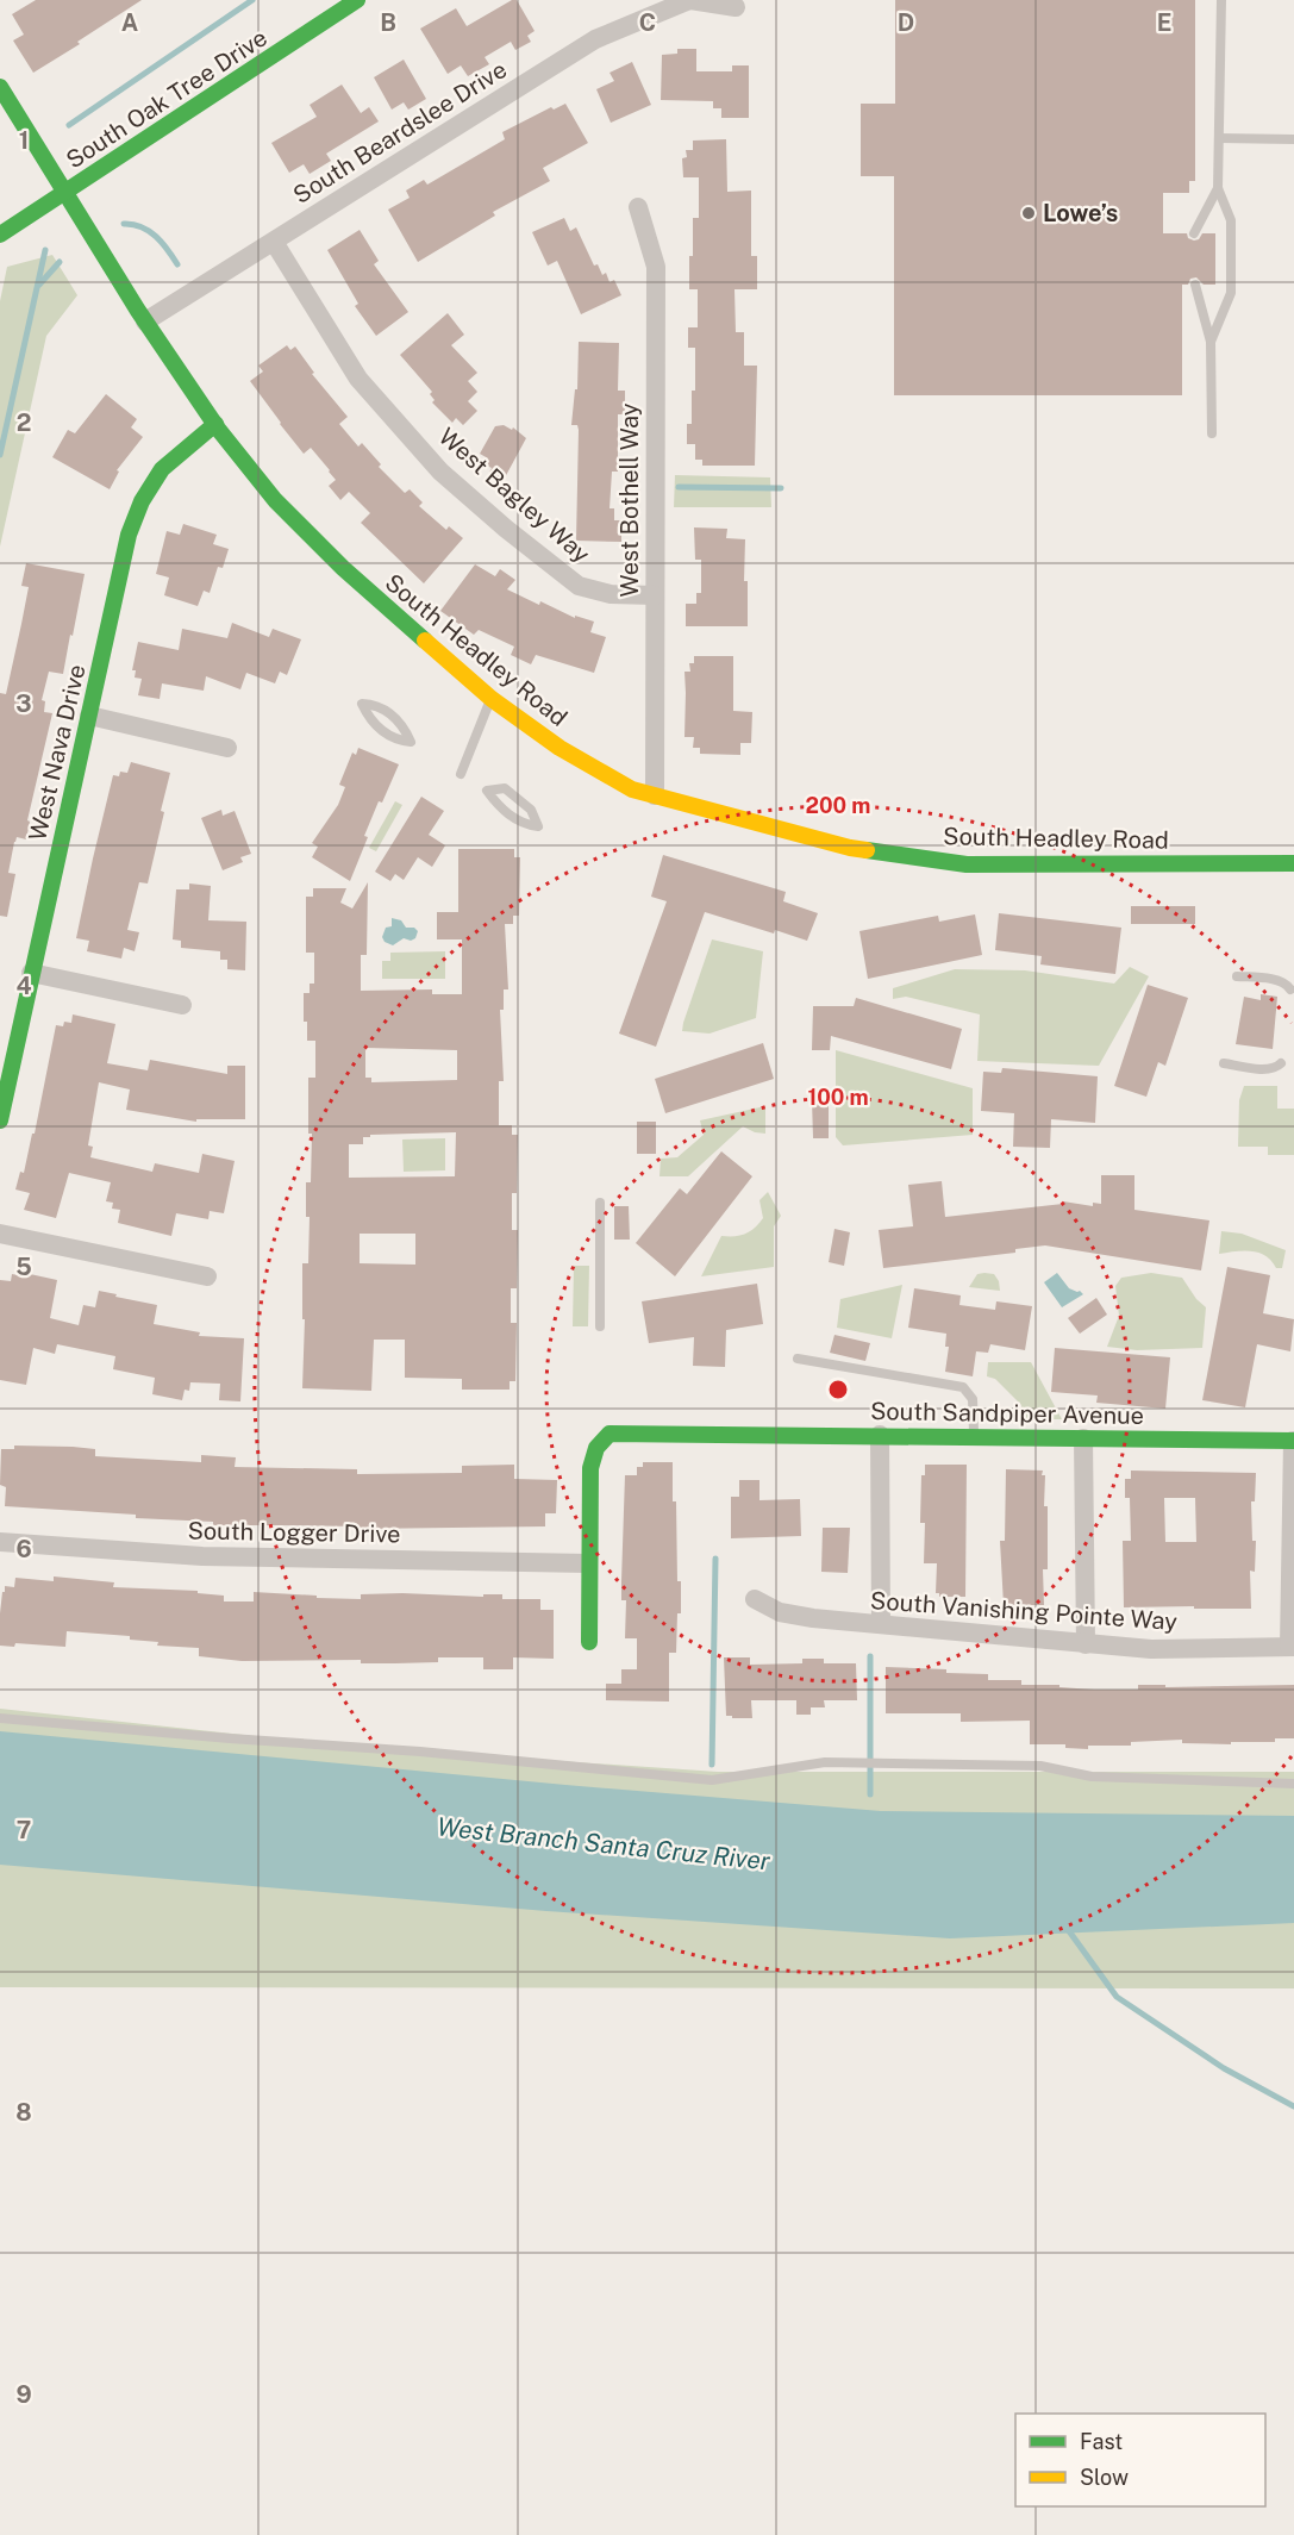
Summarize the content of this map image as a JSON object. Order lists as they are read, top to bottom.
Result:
{
  "streets": {
    "street": [
      "South Oak Tree Drive",
      "South Beardslee Drive",
      "West Bagley Way",
      "West Bothell Way",
      "South Headley Road",
      "West Nava Drive",
      "South Sandpiper Avenue",
      "South Logger Drive",
      "South Vanishing Pointe Way"
    ]
  },
  "crossings": [
    ["South Oak Tree Drive", "South Headley Road"],
    ["South Beardslee Drive", "West Bagley Way"],
    ["South Beardslee Drive", "South Headley Road"],
    ["West Bagley Way", "West Bothell Way"],
    ["West Bothell Way", "South Headley Road"],
    ["South Headley Road", "West Nava Drive"],
    ["South Sandpiper Avenue", "South Logger Drive"]
  ],
  "water": ["West Branch Santa Cruz River"],
  "places": ["Lowe’s"],
  "legend": ["Fast", "Slow"],
  "grid": {
    "columns": [
      "A",
      "B",
      "C",
      "D",
      "E"
    ],
    "rows": [
      "1",
      "2",
      "3",
      "4",
      "5",
      "6",
      "7",
      "8",
      "9"
    ]
  },
  "rings": ["200 m", "100 m"]
}
